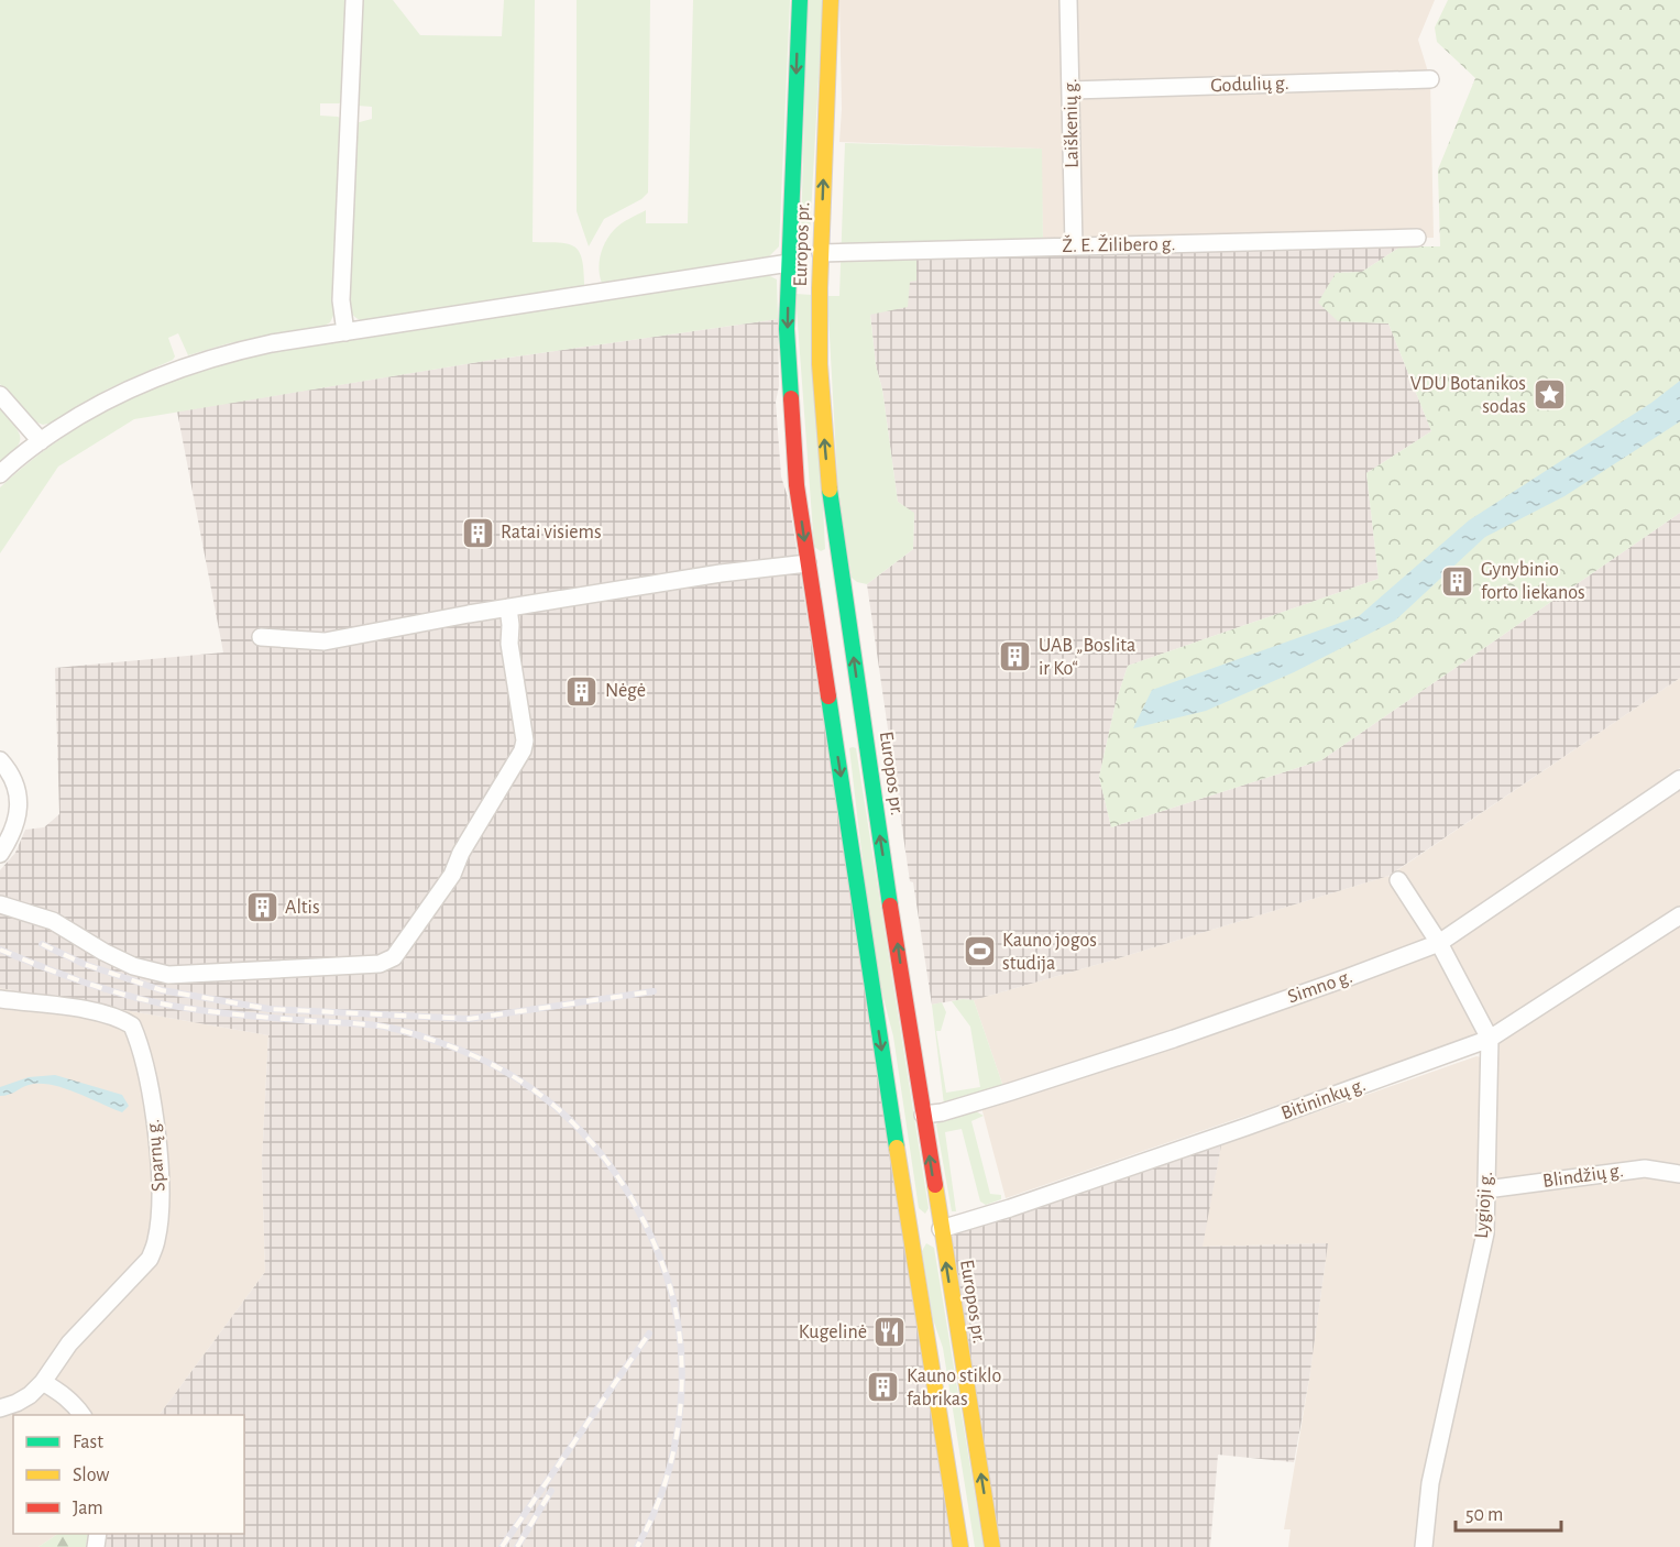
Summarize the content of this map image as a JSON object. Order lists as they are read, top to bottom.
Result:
{
  "streets": {
    "main road": ["Europos pr."],
    "street": [
      "Godulių g.",
      "Laiškenių g.",
      "Ž. E. Žilibero g.",
      "Simno g.",
      "Bitininkų g.",
      "Sparnų g.",
      "Blindžių g.",
      "Lygioji g."
    ]
  },
  "crossings": [
    ["Godulių g.", "Laiškenių g."],
    ["Laiškenių g.", "Ž. E. Žilibero g."],
    ["Europos pr.", "Ž. E. Žilibero g."],
    ["Europos pr.", "Simno g."],
    ["Europos pr.", "Bitininkų g."],
    ["Simno g.", "Lygioji g."],
    ["Bitininkų g.", "Lygioji g."],
    ["Blindžių g.", "Lygioji g."]
  ],
  "places": {
    "place": ["VDU Botanikos sodas"],
    "building": [
      "Ratai visiems",
      "Gynybinio forto liekanos",
      "UAB „Boslita ir Ko“",
      "Nėgė",
      "Altis",
      "Kauno stiklo fabrikas"
    ],
    "sports": ["Kauno jogos studija"],
    "restaurant": ["Kugelinė"]
  },
  "legend": ["Fast", "Slow", "Jam"],
  "scale_bar": "50 m"
}
